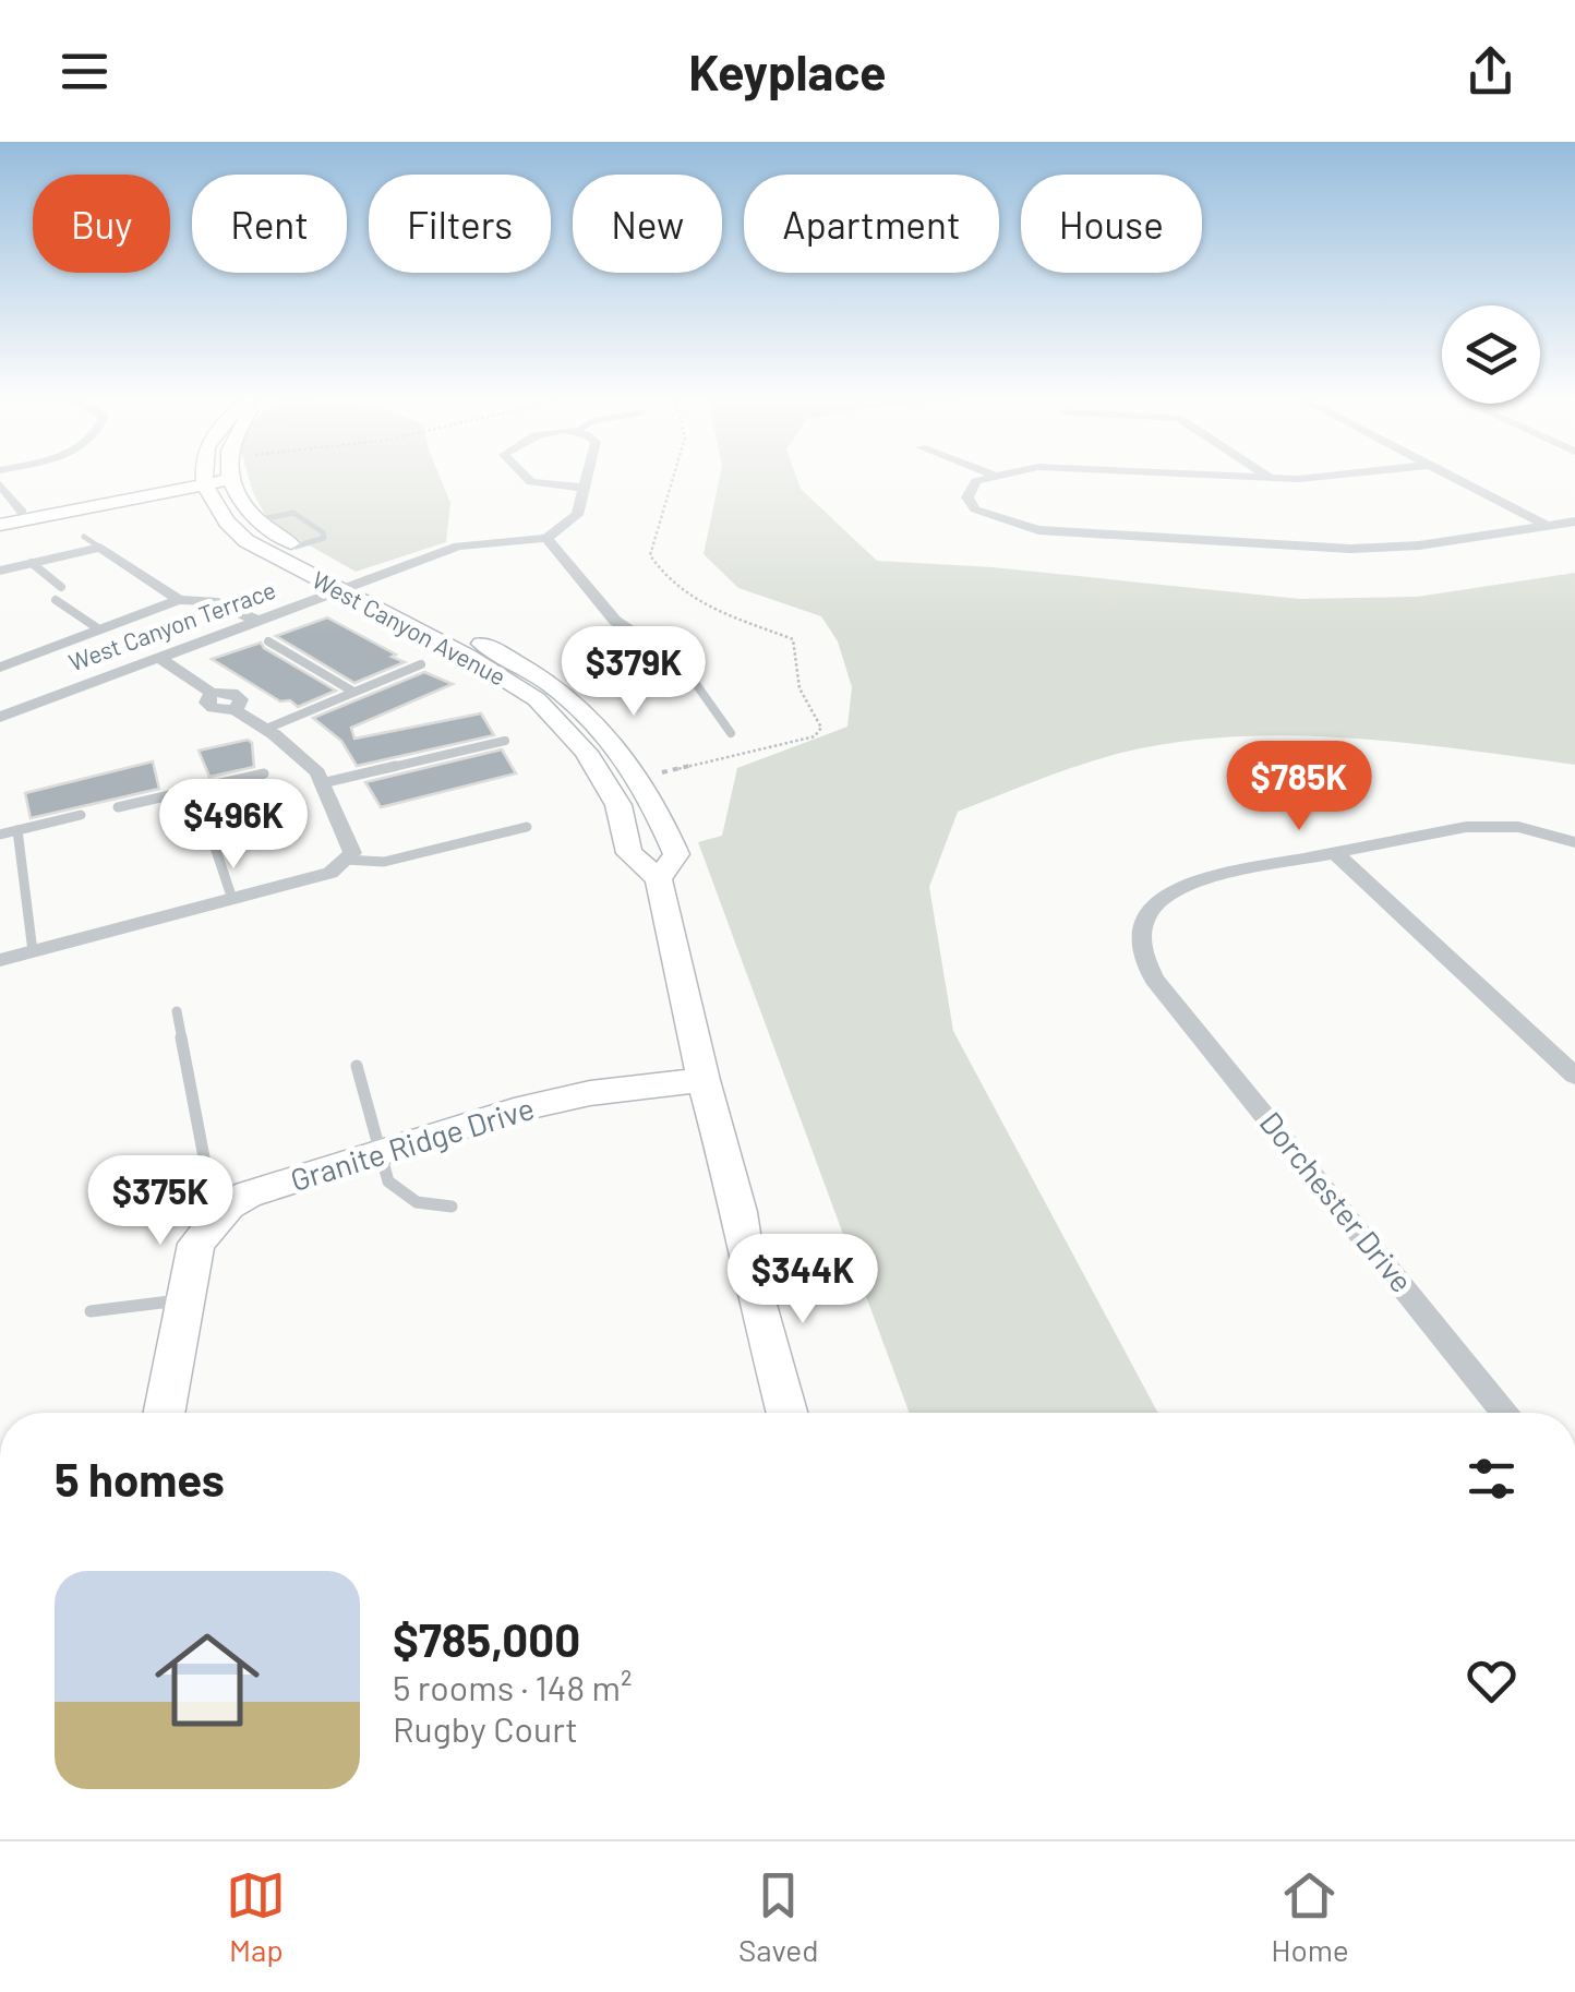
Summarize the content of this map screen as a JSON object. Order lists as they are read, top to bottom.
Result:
{
  "streets": {
    "street": [
      "West Canyon Terrace",
      "West Canyon Avenue",
      "Granite Ridge Drive",
      "Dorchester Drive"
    ]
  },
  "crossings": [
    ["West Canyon Terrace", "West Canyon Avenue"],
    ["West Canyon Avenue", "Granite Ridge Drive"]
  ],
  "page": {
    "header": "Keyplace",
    "chip": [
      "Buy",
      "Rent",
      "Filters",
      "New",
      "Apartment",
      "House"
    ],
    "price": [
      "$379K",
      "$785K",
      "$496K",
      "$375K",
      "$344K"
    ],
    "heading": "5 homes",
    "list": [
      {
        "name": "$785,000",
        "note": "5 rooms · 148 m² · Rugby Court"
      }
    ],
    "tabs": ["Map", "Saved", "Home"]
  }
}
